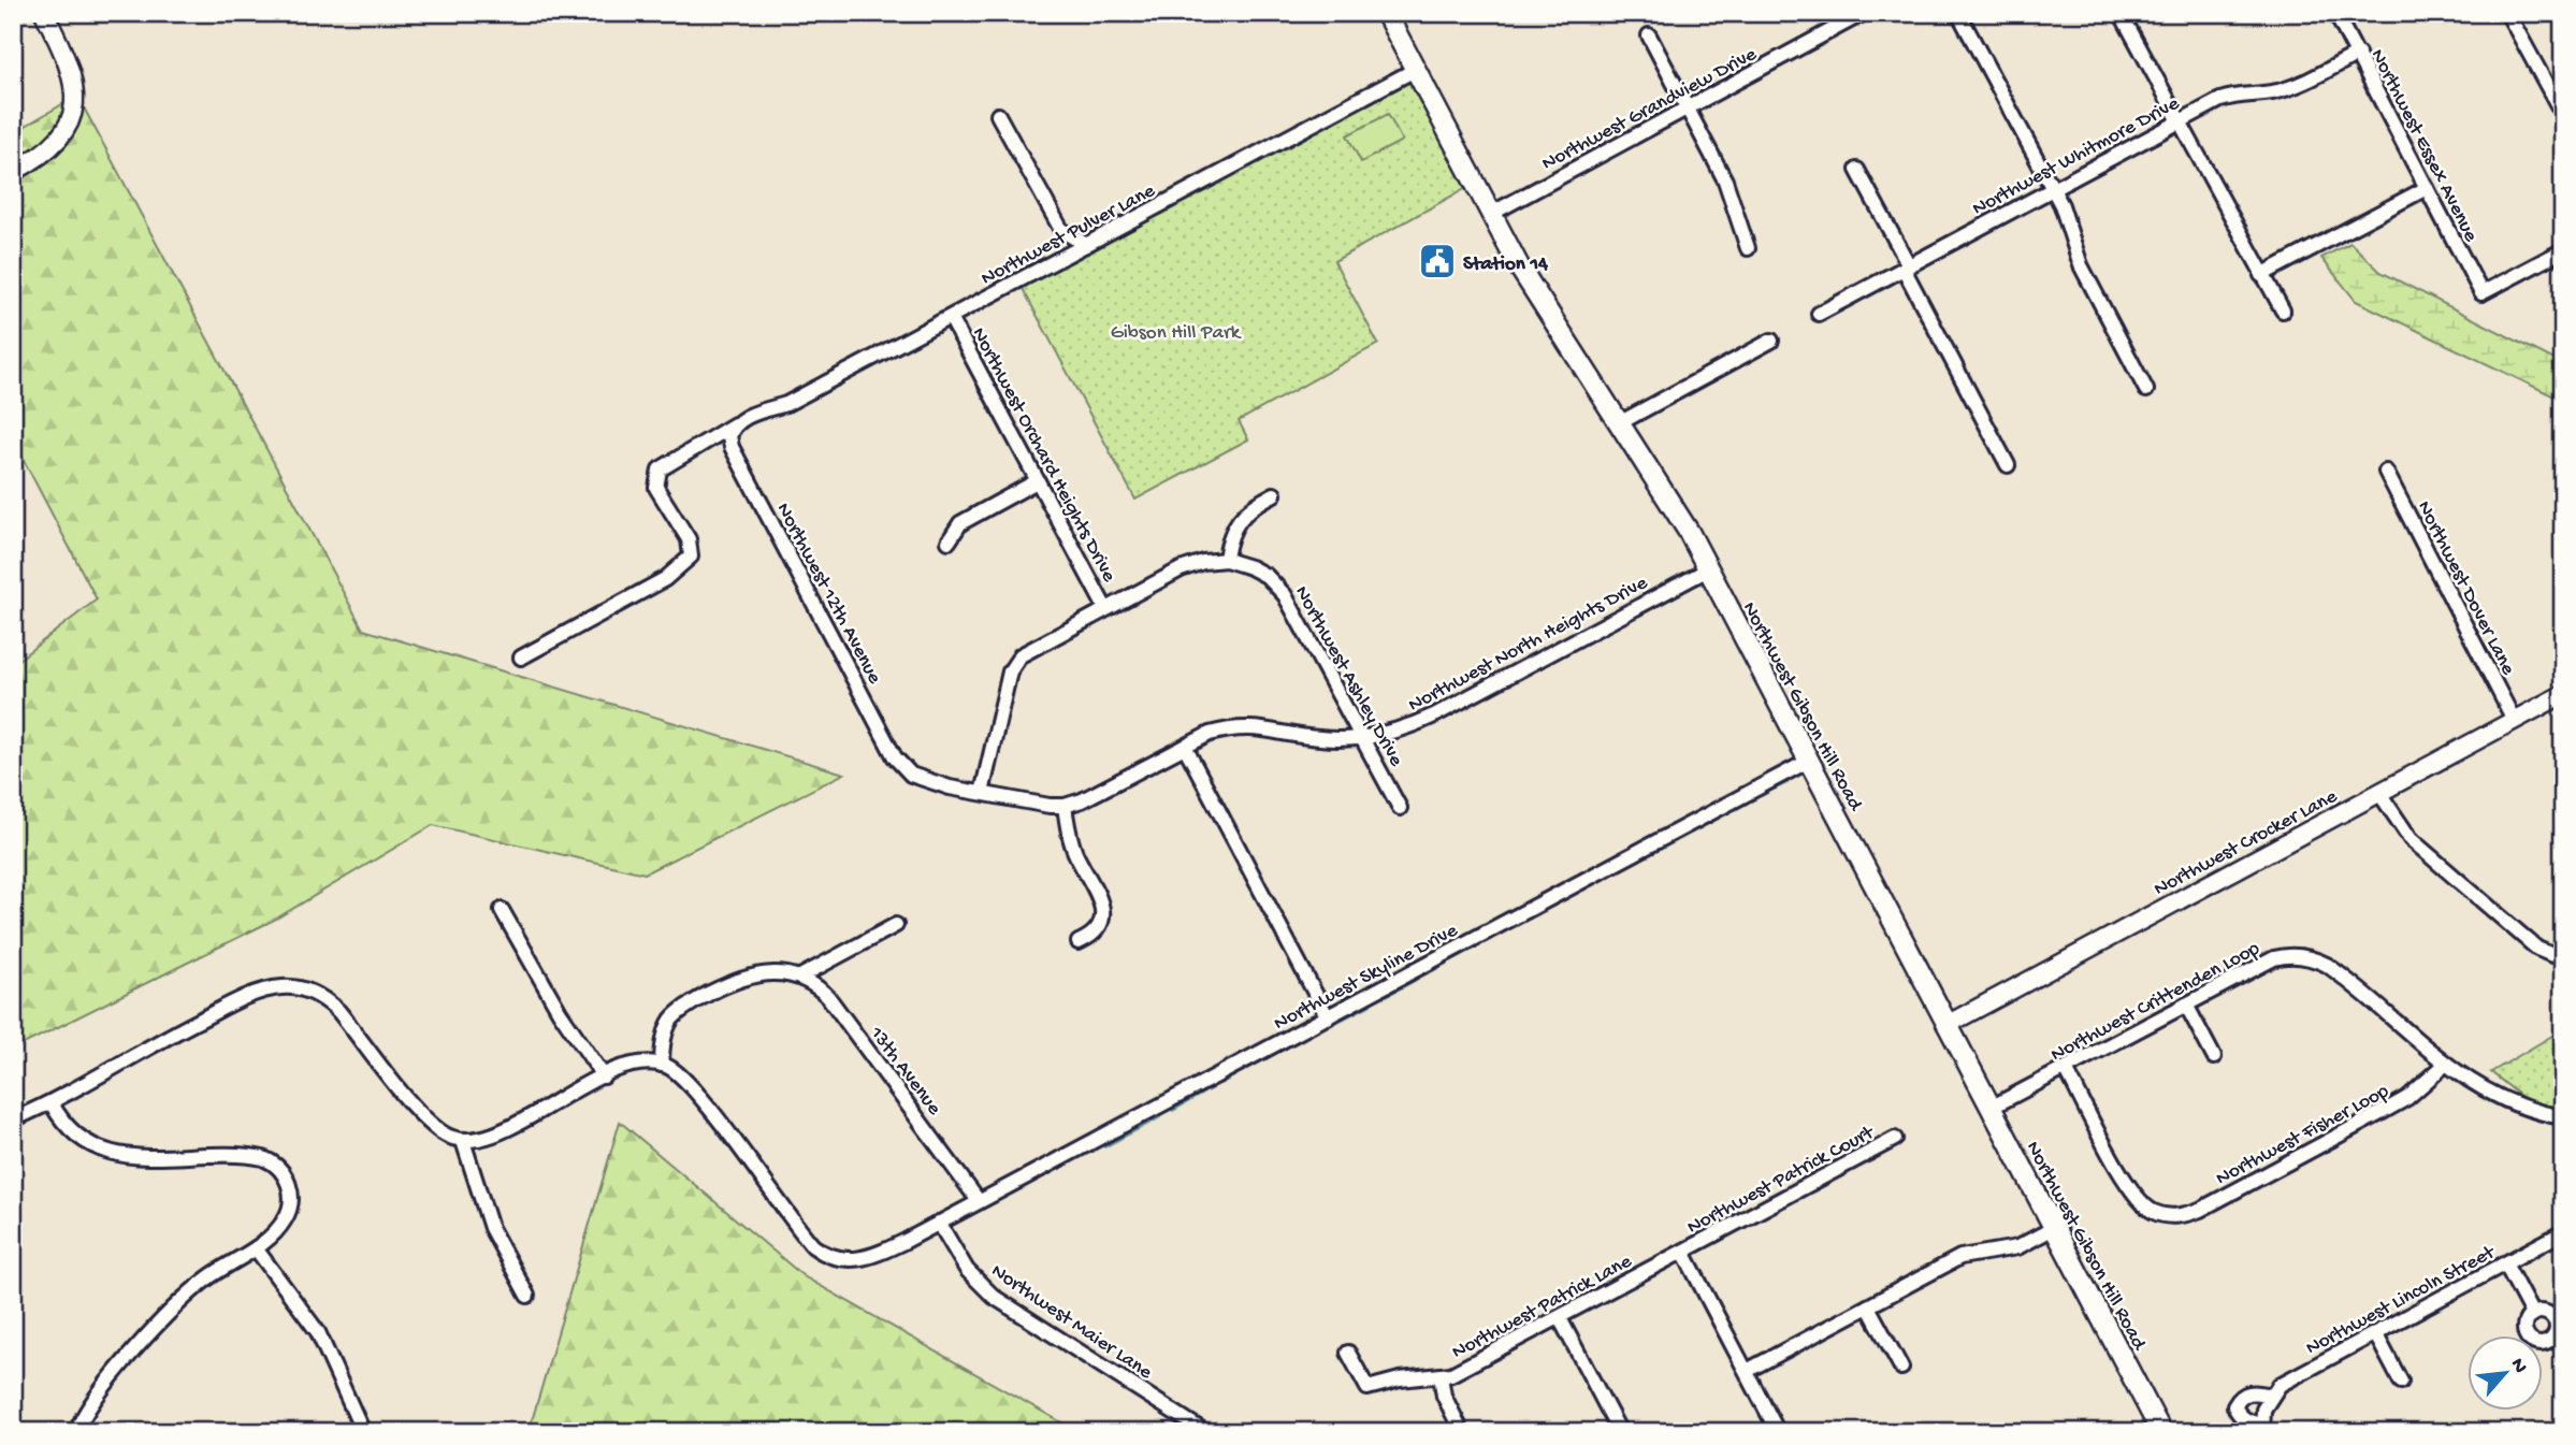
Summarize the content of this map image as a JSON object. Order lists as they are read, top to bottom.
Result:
{
  "streets": {
    "main road": ["Northwest Gibson Hill Road"],
    "street": [
      "Northwest Grandview Drive",
      "Northwest Essex Avenue",
      "Northwest Whitmore Drive",
      "Northwest Pulver Lane",
      "Northwest Orchard Heights Drive",
      "Northwest Dover Lane",
      "Northwest 12th Avenue",
      "Northwest North Heights Drive",
      "Northwest Ashley Drive",
      "Northwest Crocker Lane",
      "Northwest Skyline Drive",
      "Northwest Crittenden Loop",
      "13th Avenue",
      "Northwest Fisher Loop",
      "Northwest Patrick Court",
      "Northwest Lincoln Street",
      "Northwest Patrick Lane",
      "Northwest Maier Lane"
    ]
  },
  "crossings": [
    ["Northwest Grandview Drive", "Northwest Gibson Hill Road"],
    ["Northwest Essex Avenue", "Northwest Whitmore Drive"],
    ["Northwest Pulver Lane", "Northwest Orchard Heights Drive"],
    ["Northwest Pulver Lane", "Northwest 12th Avenue"],
    ["Northwest Pulver Lane", "Northwest Gibson Hill Road"],
    ["Northwest Dover Lane", "Northwest Crocker Lane"],
    ["Northwest North Heights Drive", "Northwest Ashley Drive"],
    ["Northwest North Heights Drive", "Northwest Gibson Hill Road"],
    ["Northwest Gibson Hill Road", "Northwest Crocker Lane"],
    ["Northwest Gibson Hill Road", "Northwest Skyline Drive"],
    ["Northwest Gibson Hill Road", "Northwest Crittenden Loop"],
    ["Northwest Skyline Drive", "13th Avenue"],
    ["Northwest Skyline Drive", "Northwest Maier Lane"],
    ["Northwest Crittenden Loop", "Northwest Fisher Loop"],
    ["Northwest Patrick Court", "Northwest Patrick Lane"]
  ],
  "parks": ["Gibson Hill Park"],
  "places": {
    "public building": ["Station 14"]
  },
  "north": "top right"
}
